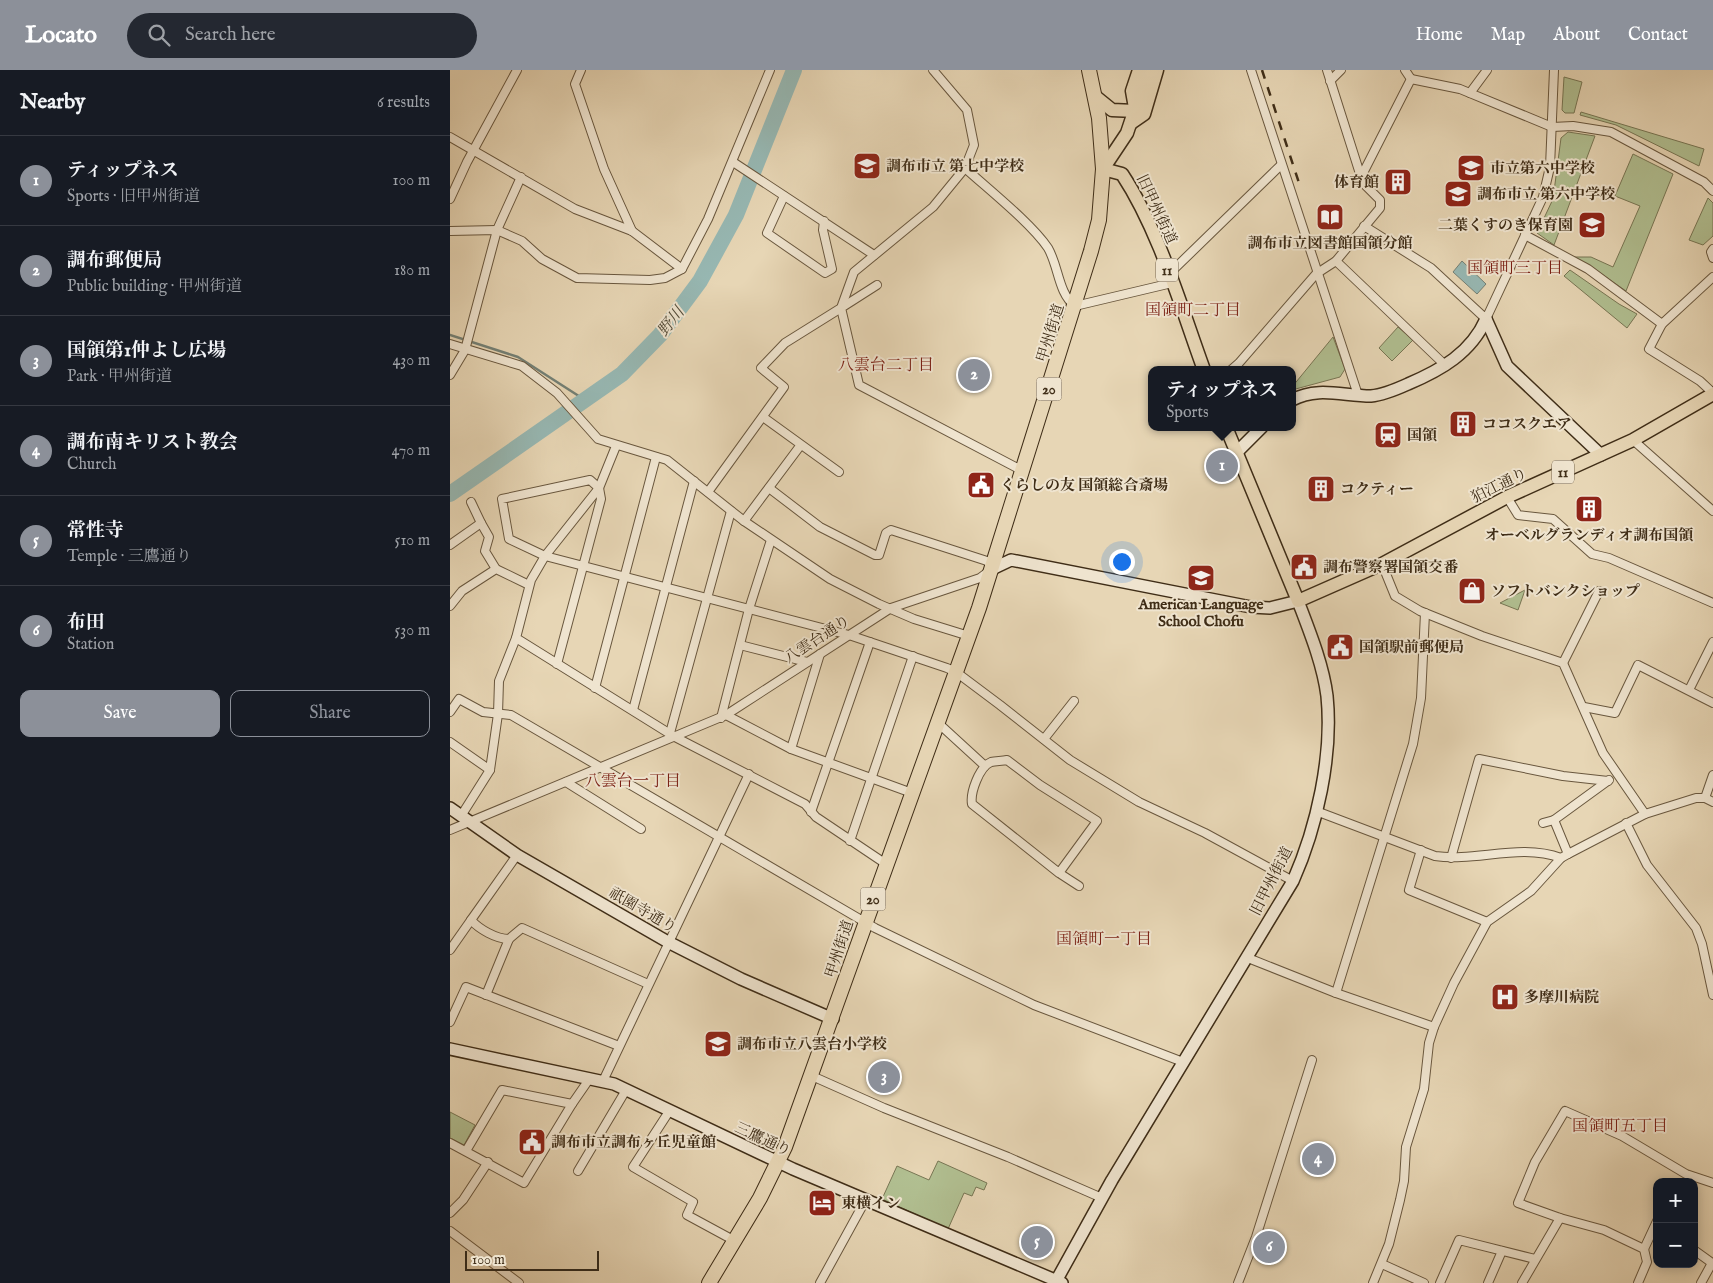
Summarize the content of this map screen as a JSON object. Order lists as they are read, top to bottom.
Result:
{
  "streets": {
    "highway": ["甲州街道", "20"],
    "main road": [
      "旧甲州街道",
      "11",
      "狛江通り",
      "祇園寺通り",
      "三鷹通り"
    ],
    "street": ["八雲台通り"]
  },
  "crossings": [
    ["旧甲州街道", "甲州街道"],
    ["旧甲州街道", "20"],
    ["旧甲州街道", "狛江通り"],
    ["旧甲州街道", "三鷹通り"],
    ["甲州街道", "20"],
    ["甲州街道", "八雲台通り"],
    ["甲州街道", "祇園寺通り"],
    ["甲州街道", "三鷹通り"],
    ["20", "八雲台通り"],
    ["八雲台通り", "祇園寺通り"]
  ],
  "districts": [
    "国領町三丁目",
    "国領町二丁目",
    "八雲台二丁目",
    "八雲台一丁目",
    "国領町一丁目",
    "国領町五丁目"
  ],
  "water": ["野川"],
  "places": {
    "school or university": [
      "調布市立 第七中学校",
      "市立第六中学校",
      "調布市立 第六中学校",
      "二葉くすのき保育園",
      "American Language School Chofu",
      "調布市立八雲台小学校"
    ],
    "building": [
      "体育館",
      "ココスクエア",
      "コクティー",
      "オーベルグランディオ調布国領"
    ],
    "library": ["調布市立図書館国領分館"],
    "station": ["国領"],
    "public building": [
      "くらしの友 国領総合斎場",
      "調布警察署国領交番",
      "国領駅前郵便局",
      "調布市立調布ヶ丘児童館"
    ],
    "shop": ["ソフトバンクショップ"],
    "hospital": ["多摩川病院"],
    "hotel": ["東横イン"]
  },
  "scale_bar": "100 m",
  "page": {
    "header": "Locato",
    "search": "Search here",
    "nav": [
      "Home",
      "Map",
      "About",
      "Contact"
    ],
    "heading": ["Nearby", "6 results"],
    "list": [
      {
        "mark": "1",
        "name": "ティップネス",
        "note": "Sports · 旧甲州街道",
        "value": "100 m"
      },
      {
        "mark": "2",
        "name": "調布郵便局",
        "note": "Public building · 甲州街道",
        "value": "180 m"
      },
      {
        "mark": "3",
        "name": "国領第1仲よし広場",
        "note": "Park · 甲州街道",
        "value": "430 m"
      },
      {
        "mark": "4",
        "name": "調布南キリスト教会",
        "note": "Church",
        "value": "470 m"
      },
      {
        "mark": "5",
        "name": "常性寺",
        "note": "Temple · 三鷹通り",
        "value": "510 m"
      },
      {
        "mark": "6",
        "name": "布田",
        "note": "Station",
        "value": "530 m"
      }
    ],
    "pins": [
      "2",
      "1",
      "3",
      "4",
      "5",
      "6"
    ],
    "popup": ["ティップネス", "Sports"],
    "buttons": ["Save", "Share"],
    "map_buttons": ["+", "−"],
    "scale": "100 m"
  }
}
